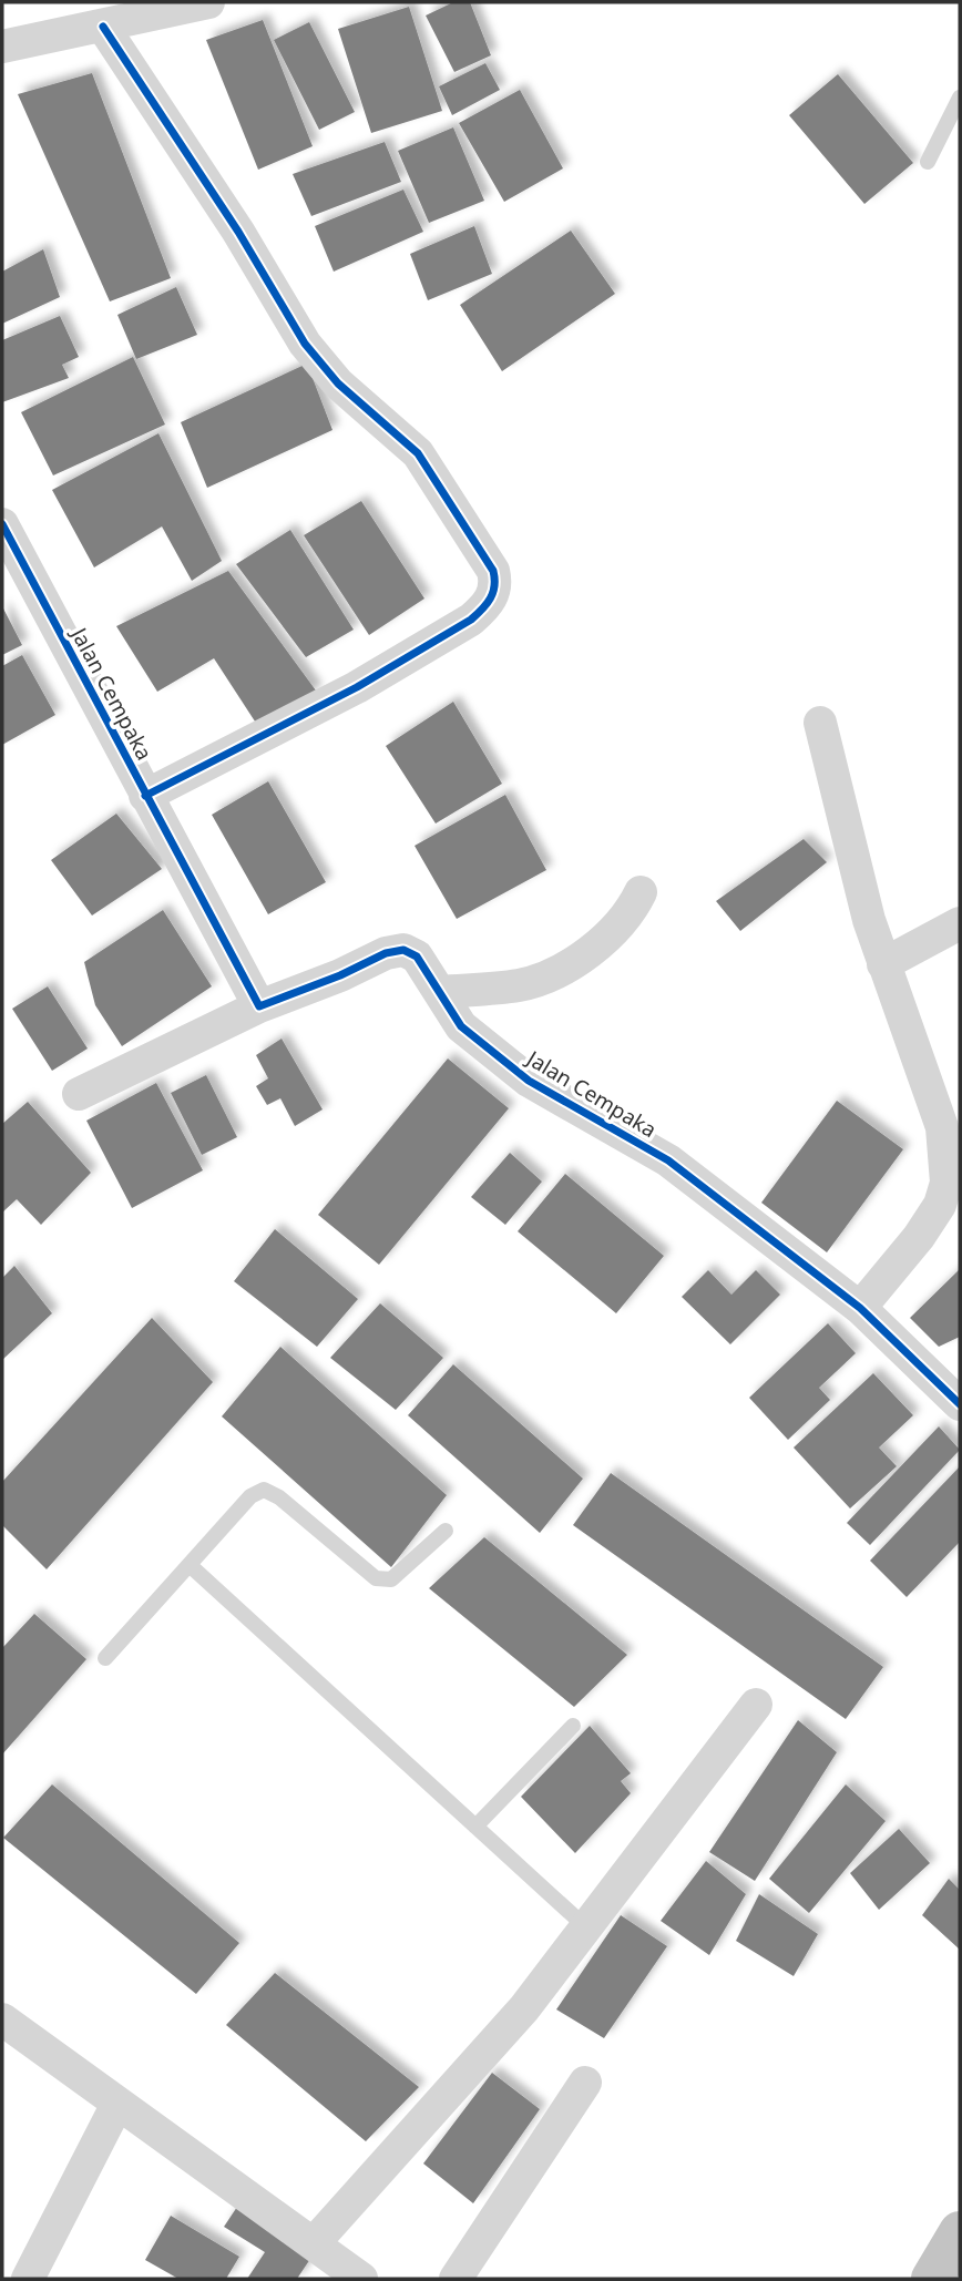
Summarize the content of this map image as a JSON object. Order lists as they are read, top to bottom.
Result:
{
  "streets": {
    "street": ["Jalan Cempaka"]
  }
}
